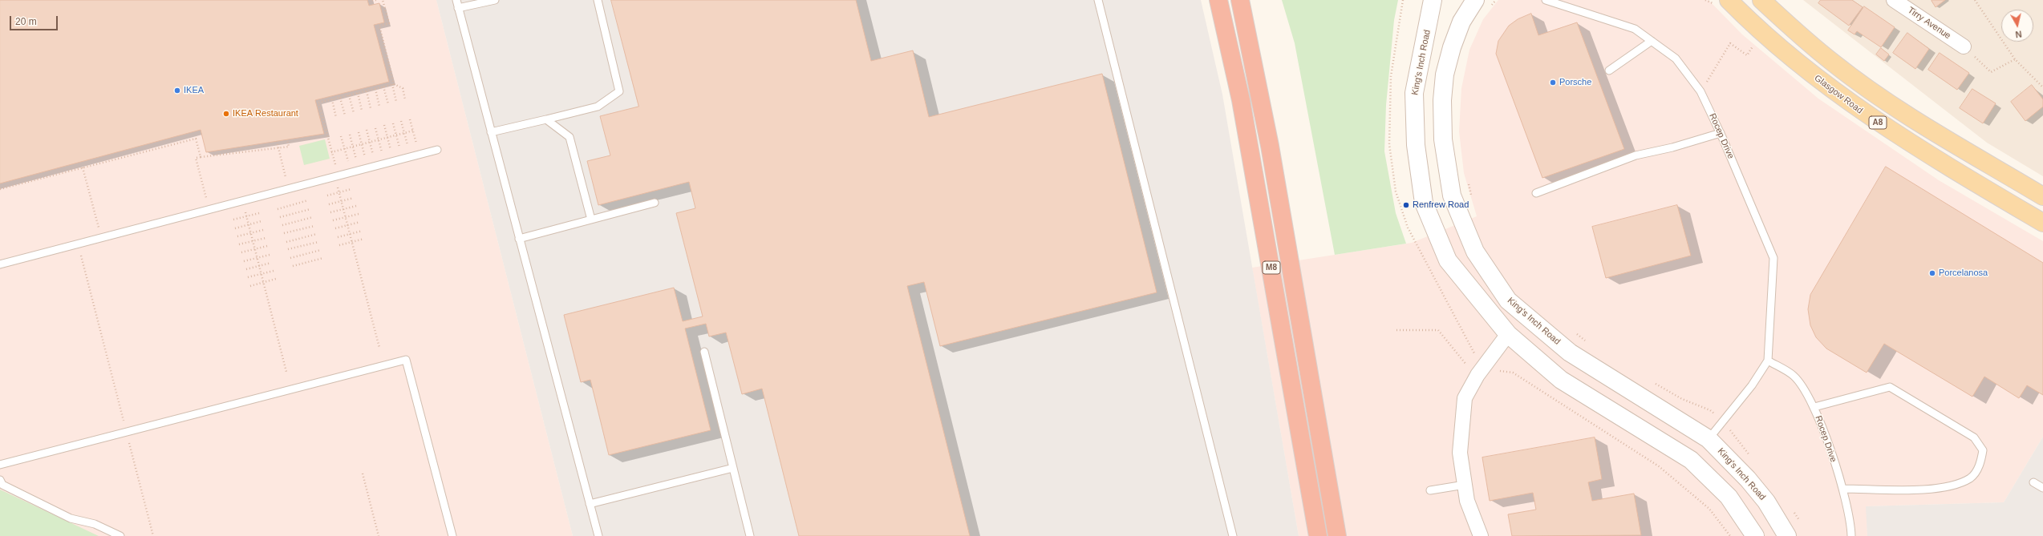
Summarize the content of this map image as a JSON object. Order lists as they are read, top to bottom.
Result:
{
  "streets": {
    "highway": ["M8"],
    "main road": ["Glasgow Road", "A8"],
    "street": ["Tirry Avenue", "King's Inch Road"],
    "lane": ["Rocep Drive"]
  },
  "places": [
    "Porsche",
    "IKEA",
    "IKEA Restaurant",
    "Renfrew Road",
    "Porcelanosa"
  ],
  "scale_bar": "20 m",
  "north": "bottom"
}
